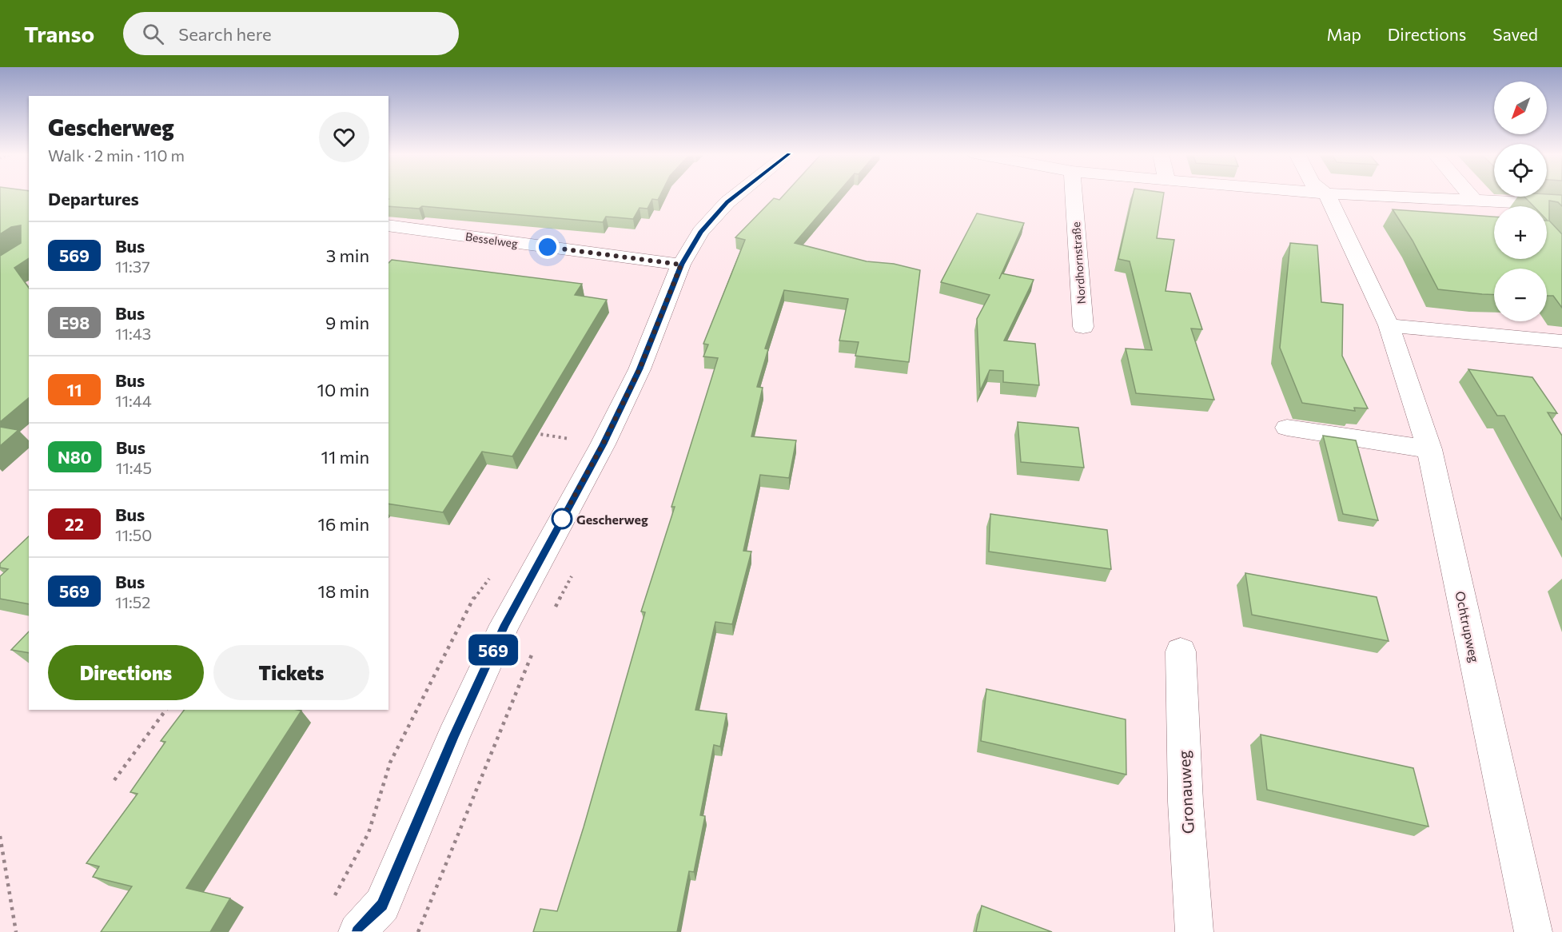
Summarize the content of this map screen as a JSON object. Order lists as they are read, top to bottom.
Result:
{
  "streets": {
    "street": [
      "Besselweg",
      "Nordhornstraße",
      "Ochtrupweg",
      "Gronauweg"
    ]
  },
  "places": ["Gescherweg"],
  "lines": ["bus line 569"],
  "north": "bottom left",
  "page": {
    "header": "Transo",
    "search": "Search here",
    "nav": ["Map", "Directions", "Saved"],
    "on_map": "569",
    "map_buttons": ["+", "−"],
    "heading": [
      ["Gescherweg", "Walk · 2 min · 110 m"],
      "Departures"
    ],
    "list": [
      {
        "mark": "569",
        "name": "Bus",
        "note": "11:37",
        "value": "3 min"
      },
      {
        "mark": "E98",
        "name": "Bus",
        "note": "11:43",
        "value": "9 min"
      },
      {
        "mark": "11",
        "name": "Bus",
        "note": "11:44",
        "value": "10 min"
      },
      {
        "mark": "N80",
        "name": "Bus",
        "note": "11:45",
        "value": "11 min"
      },
      {
        "mark": "22",
        "name": "Bus",
        "note": "11:50",
        "value": "16 min"
      },
      {
        "mark": "569",
        "name": "Bus",
        "note": "11:52",
        "value": "18 min"
      }
    ],
    "buttons": ["Directions", "Tickets"]
  }
}
